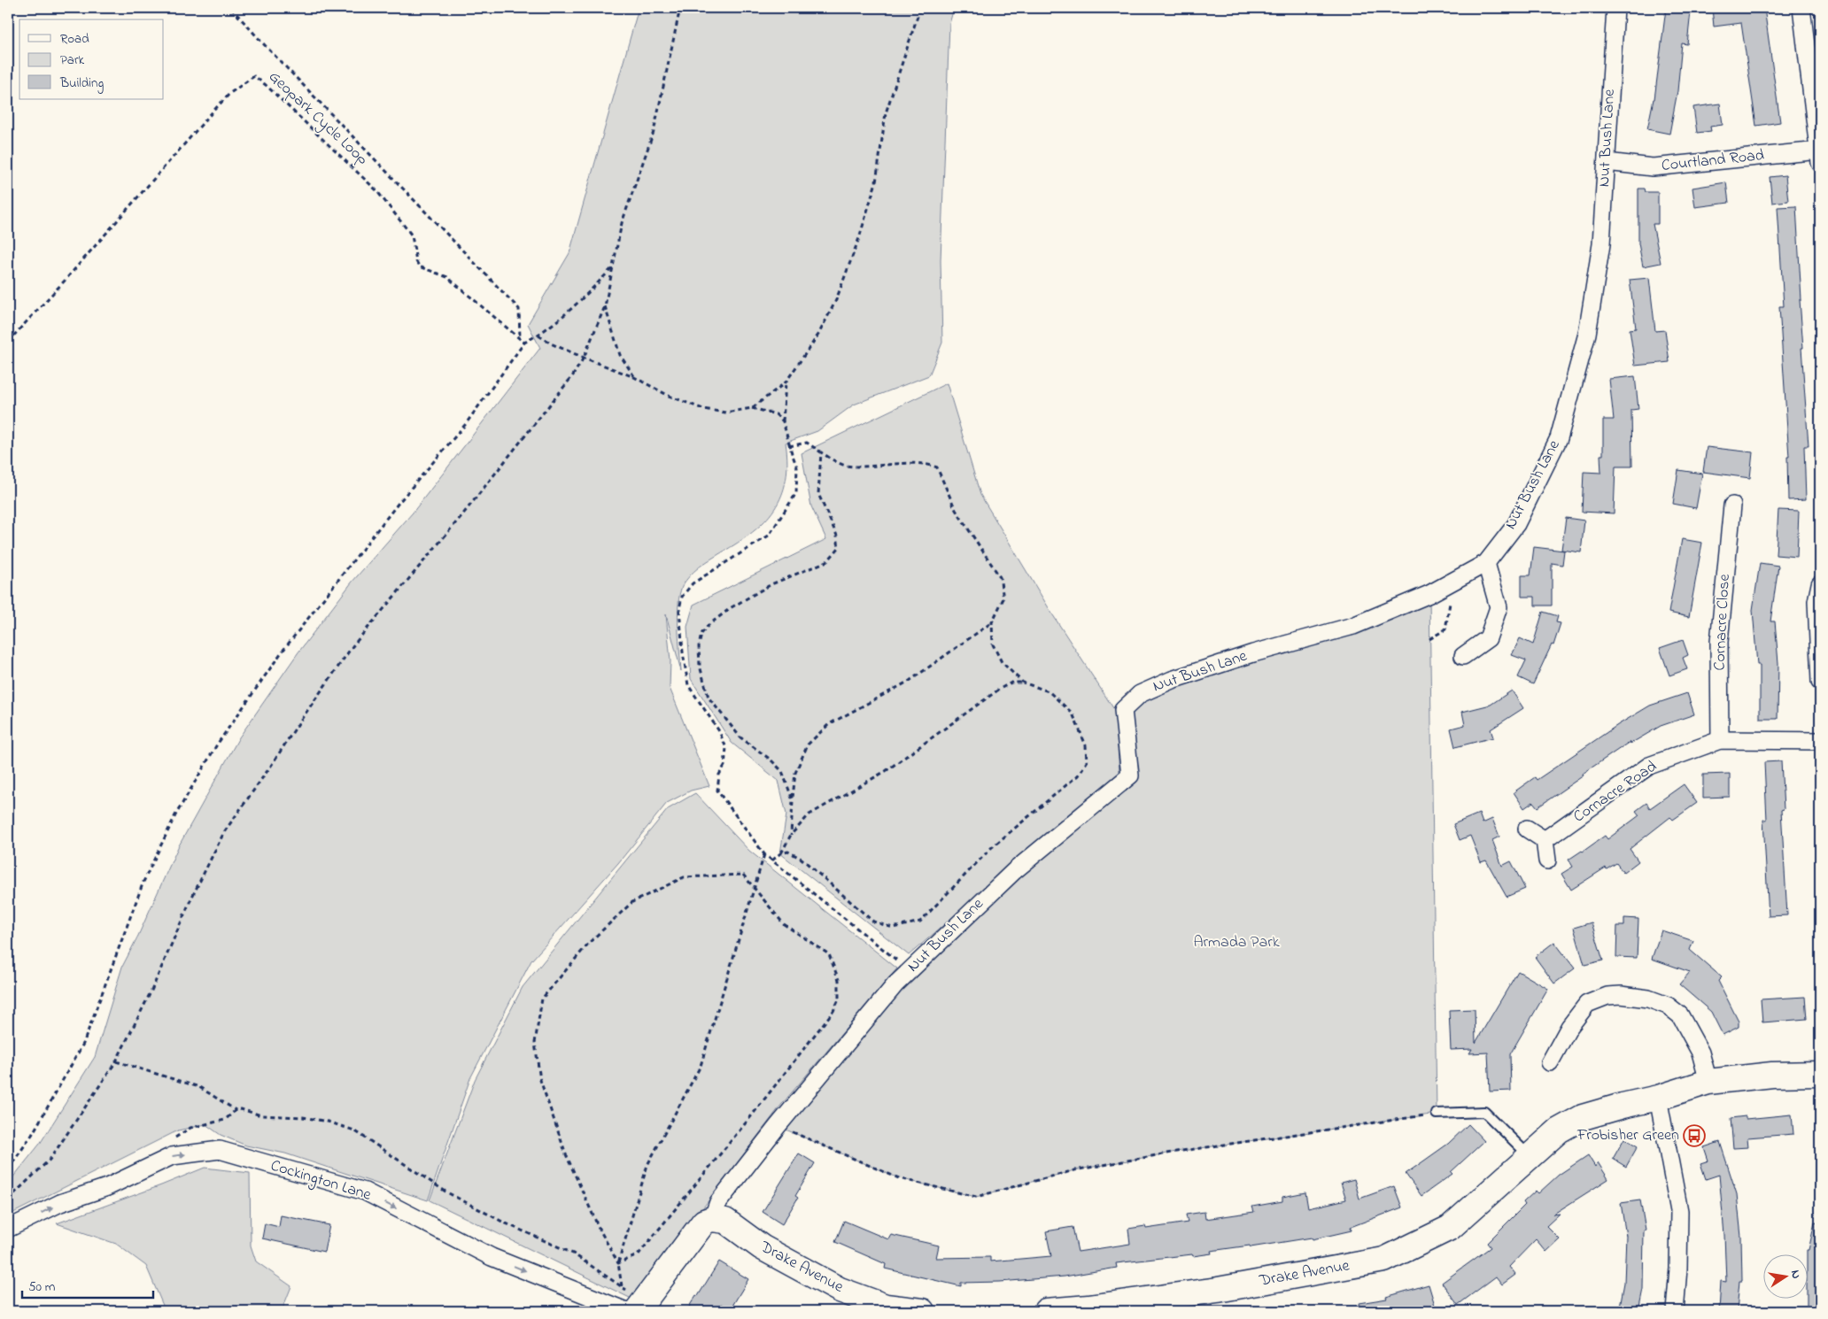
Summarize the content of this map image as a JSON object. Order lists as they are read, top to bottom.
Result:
{
  "streets": {
    "street": [
      "Nut Bush Lane",
      "Courtland Road",
      "Cornacre Close",
      "Cornacre Road",
      "Cockington Lane",
      "Drake Avenue"
    ],
    "path": ["Geopark Cycle Loop"]
  },
  "crossings": [
    ["Nut Bush Lane", "Courtland Road"],
    ["Nut Bush Lane", "Cockington Lane"],
    ["Nut Bush Lane", "Drake Avenue"],
    ["Cornacre Close", "Cornacre Road"]
  ],
  "one_way": ["Cockington Lane"],
  "parks": ["Armada Park"],
  "places": {
    "bus stop": ["Frobisher Green"]
  },
  "legend": ["Road", "Park", "Building"],
  "scale_bar": "50 m",
  "north": "right"
}
